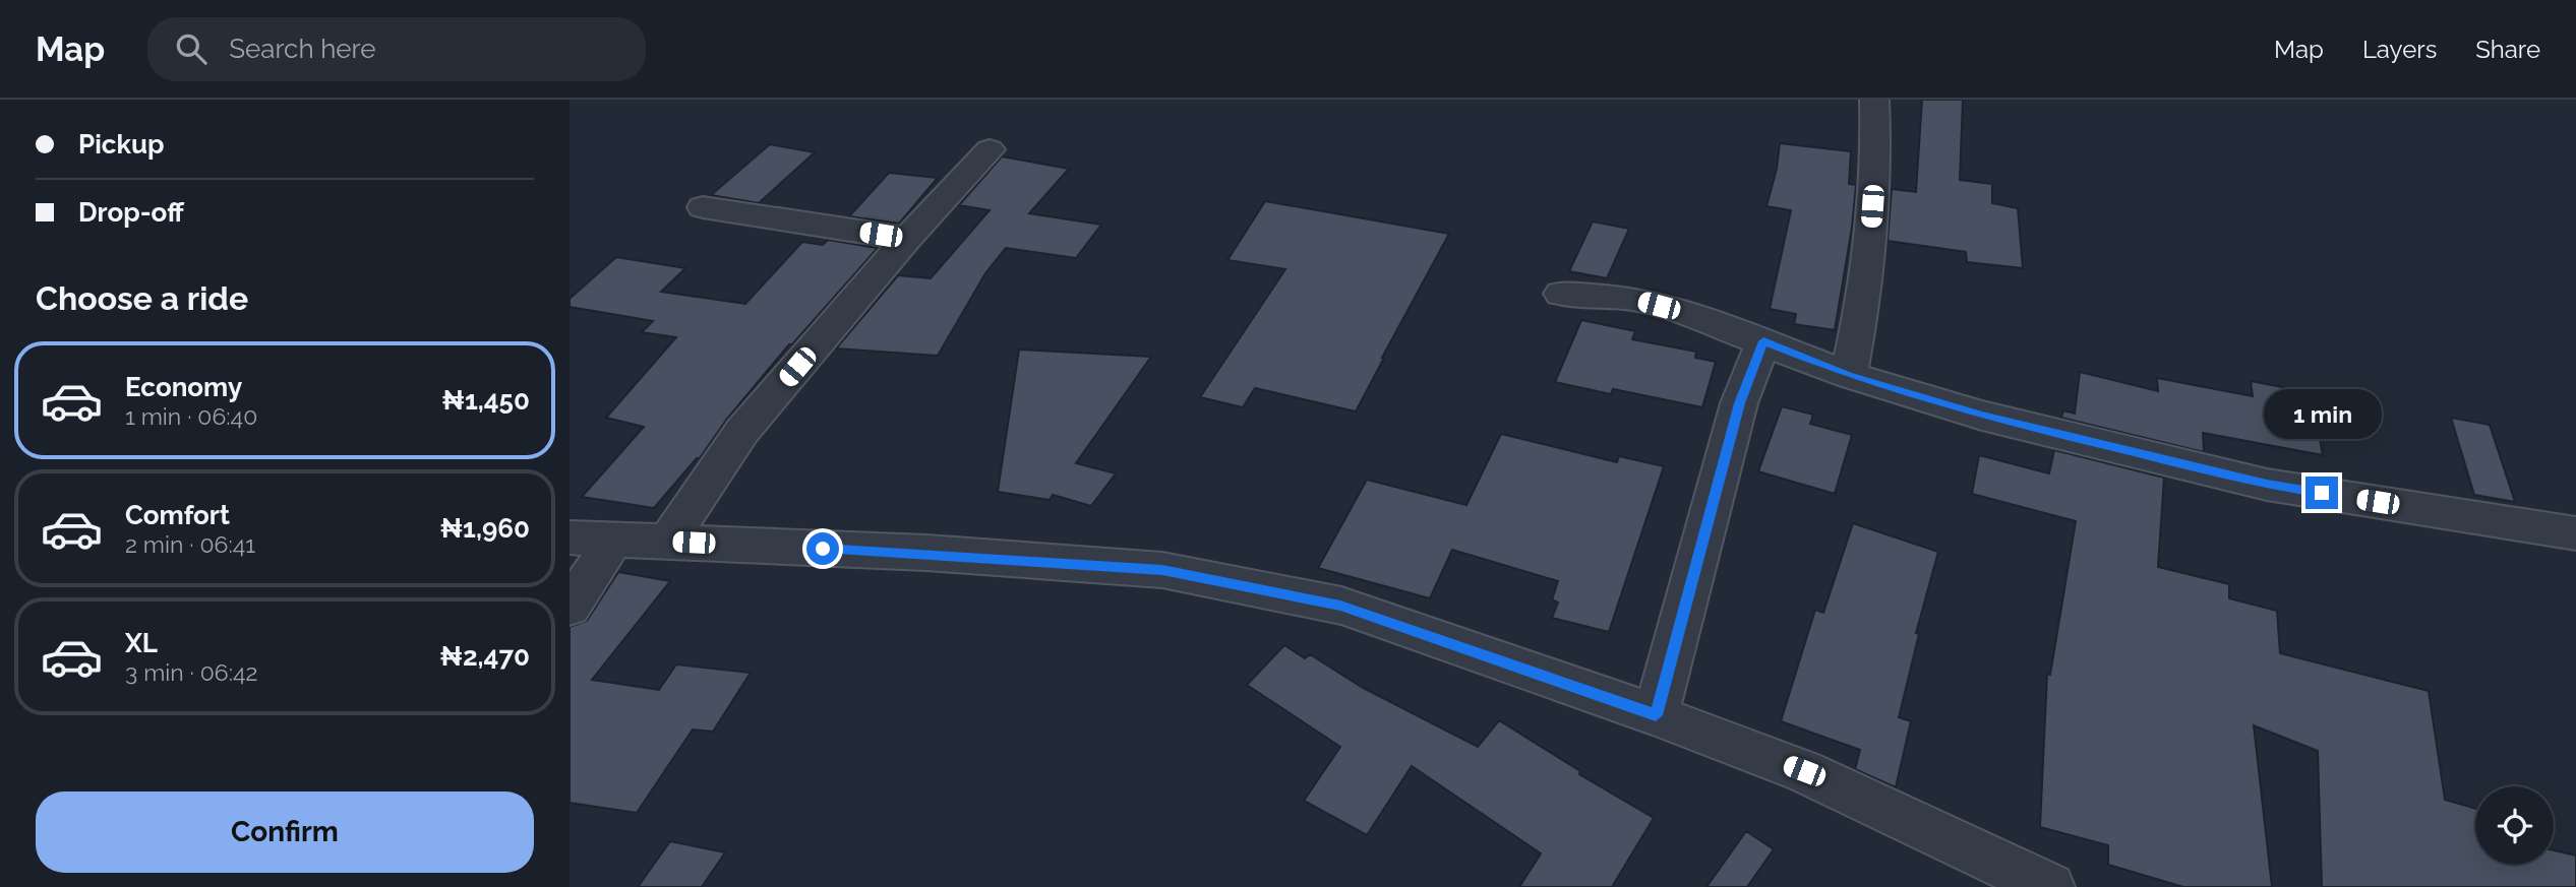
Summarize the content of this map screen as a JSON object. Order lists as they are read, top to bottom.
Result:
{
  "page": {
    "header": "Map",
    "search": "Search here",
    "nav": ["Map", "Layers", "Share"],
    "banner": ["Pickup", "Drop-off"],
    "heading": "Choose a ride",
    "list": [
      {
        "name": "Economy",
        "note": "1 min · 06:40",
        "value": "₦1,450"
      },
      {
        "name": "Comfort",
        "note": "2 min · 06:41",
        "value": "₦1,960"
      },
      {
        "name": "XL",
        "note": "3 min · 06:42",
        "value": "₦2,470"
      }
    ],
    "bubble": "1 min",
    "buttons": "Confirm"
  }
}
